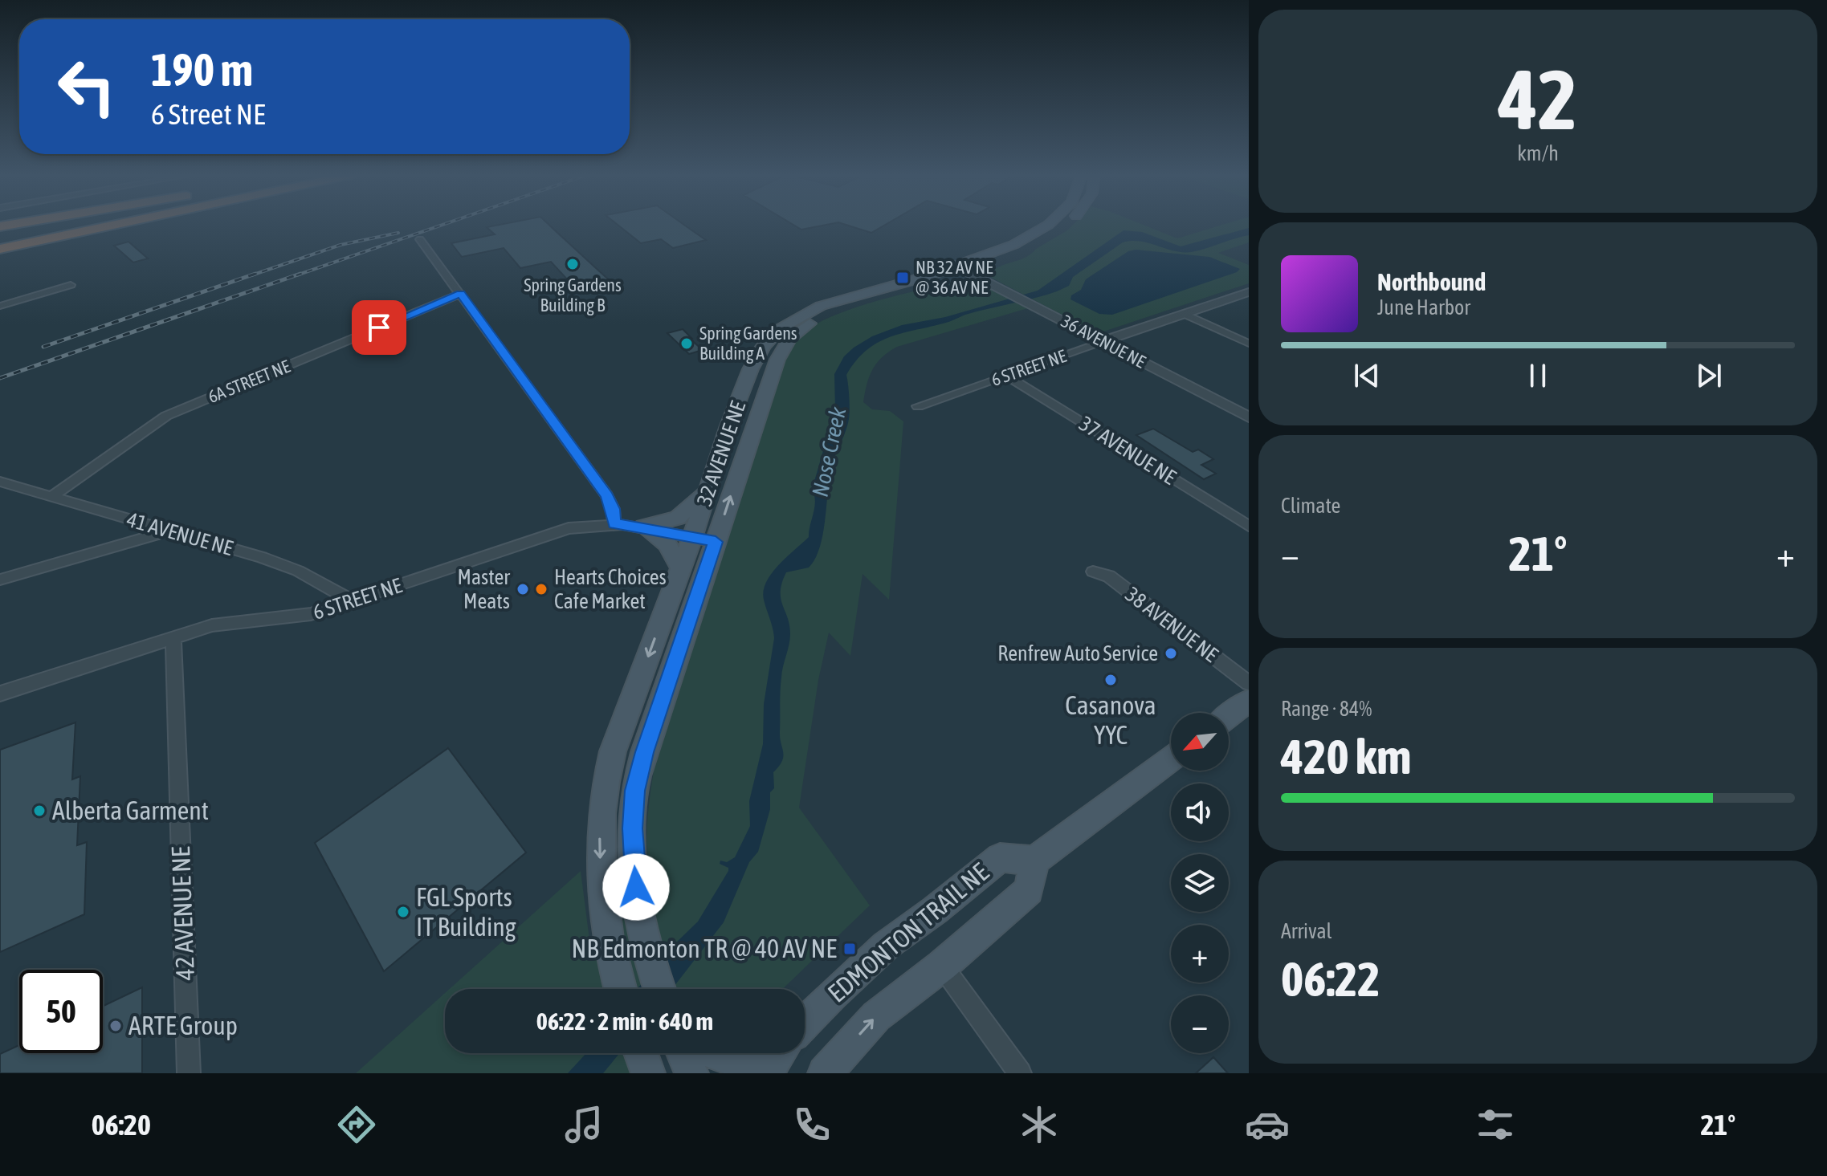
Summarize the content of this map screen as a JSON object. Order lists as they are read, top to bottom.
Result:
{
  "streets": {
    "main road": ["32 AVENUE NE", "EDMONTON TRAIL NE"],
    "street": [
      "36 AVENUE NE",
      "6 STREET NE",
      "6A STREET NE",
      "37 AVENUE NE",
      "41 AVENUE NE",
      "38 AVENUE NE",
      "42 AVENUE NE"
    ]
  },
  "crossings": [
    ["36 AVENUE NE", "6 STREET NE"],
    ["36 AVENUE NE", "32 AVENUE NE"],
    ["6 STREET NE", "37 AVENUE NE"],
    ["6 STREET NE", "32 AVENUE NE"],
    ["6 STREET NE", "41 AVENUE NE"],
    ["6 STREET NE", "42 AVENUE NE"],
    ["6A STREET NE", "41 AVENUE NE"]
  ],
  "water": ["Nose Creek"],
  "places": {
    "other": [
      "Spring Gardens Building B",
      "Spring Gardens Building A",
      "Master Meats",
      "Hearts Choices Cafe Market",
      "Renfrew Auto Service",
      "Casanova YYC",
      "Alberta Garment",
      "FGL Sports IT Building",
      "ARTE Group"
    ],
    "transit": ["NB 32 AV NE @ 36 AV NE", "NB Edmonton TR @ 40 AV NE"]
  },
  "north": "bottom left",
  "page": {
    "tile": [
      ["42", "km/h"],
      "Climate",
      ["Range · 84%", "420 km"],
      ["Arrival", "06:22"]
    ],
    "turn": ["190 m", "6 Street NE"],
    "song": ["Northbound", "June Harbor"],
    "heat": ["−", "21°", "+"],
    "map_buttons": ["+", "−"],
    "limit": "50",
    "trip": "06:22 · 2 min · 640 m",
    "tabs": ["06:20", "21°"]
  }
}
